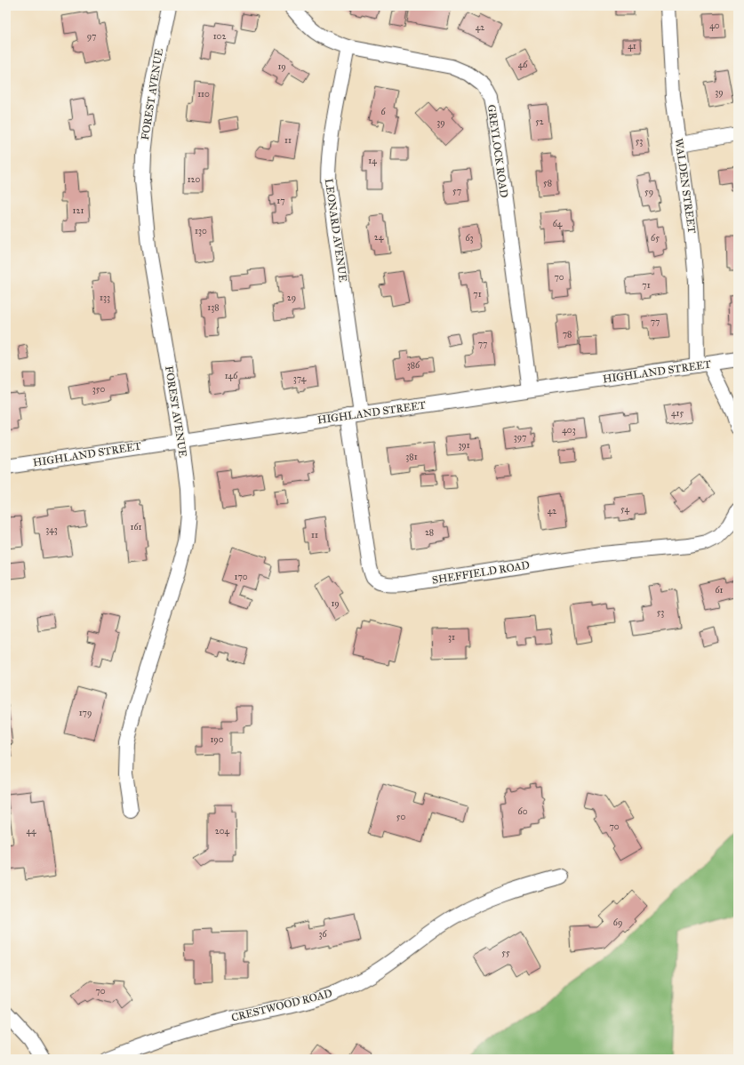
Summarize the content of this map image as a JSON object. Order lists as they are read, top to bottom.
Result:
{
  "streets": {
    "street": [
      "FOREST AVENUE",
      "GREYLOCK ROAD",
      "WALDEN STREET",
      "LEONARD AVENUE",
      "HIGHLAND STREET",
      "SHEFFIELD ROAD",
      "CRESTWOOD ROAD"
    ]
  },
  "crossings": [
    ["FOREST AVENUE", "HIGHLAND STREET"],
    ["GREYLOCK ROAD", "LEONARD AVENUE"],
    ["GREYLOCK ROAD", "HIGHLAND STREET"],
    ["WALDEN STREET", "HIGHLAND STREET"],
    ["LEONARD AVENUE", "HIGHLAND STREET"],
    ["LEONARD AVENUE", "SHEFFIELD ROAD"],
    ["HIGHLAND STREET", "SHEFFIELD ROAD"]
  ],
  "house_numbers": [
    "40",
    "42",
    "97",
    "102",
    "41",
    "46",
    "19",
    "39",
    "110",
    "6",
    "52",
    "39",
    "11",
    "53",
    "14",
    "120",
    "58",
    "57",
    "59",
    "17",
    "121",
    "64",
    "130",
    "24",
    "63",
    "65",
    "70",
    "71",
    "71",
    "133",
    "29",
    "138",
    "77",
    "78",
    "77",
    "386",
    "146",
    "374",
    "350",
    "415",
    "403",
    "397",
    "391",
    "381",
    "54",
    "42",
    "161",
    "343",
    "28",
    "11",
    "170",
    "61",
    "19",
    "53",
    "31",
    "179",
    "190",
    "60",
    "50",
    "70",
    "44",
    "204",
    "69",
    "36",
    "55",
    "70"
  ]
}
